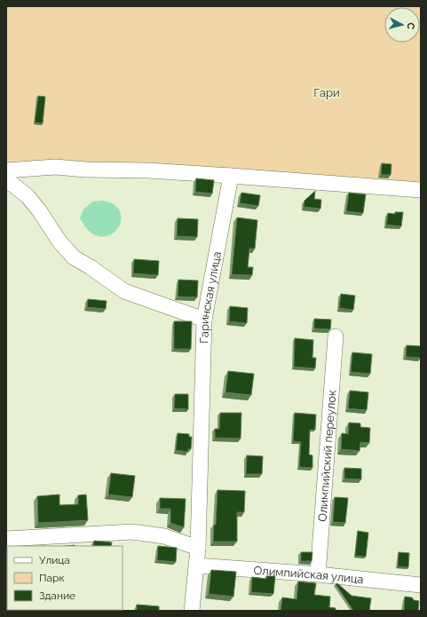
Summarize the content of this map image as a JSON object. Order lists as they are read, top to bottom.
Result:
{
  "streets": {
    "street": ["Гаринская улица", "Олимпийский переулок", "Олимпийская улица"]
  },
  "crossings": [
    ["Гаринская улица", "Олимпийская улица"],
    ["Олимпийский переулок", "Олимпийская улица"]
  ],
  "parks": ["Гари"],
  "legend": ["Улица", "Парк", "Здание"],
  "north": "right"
}
